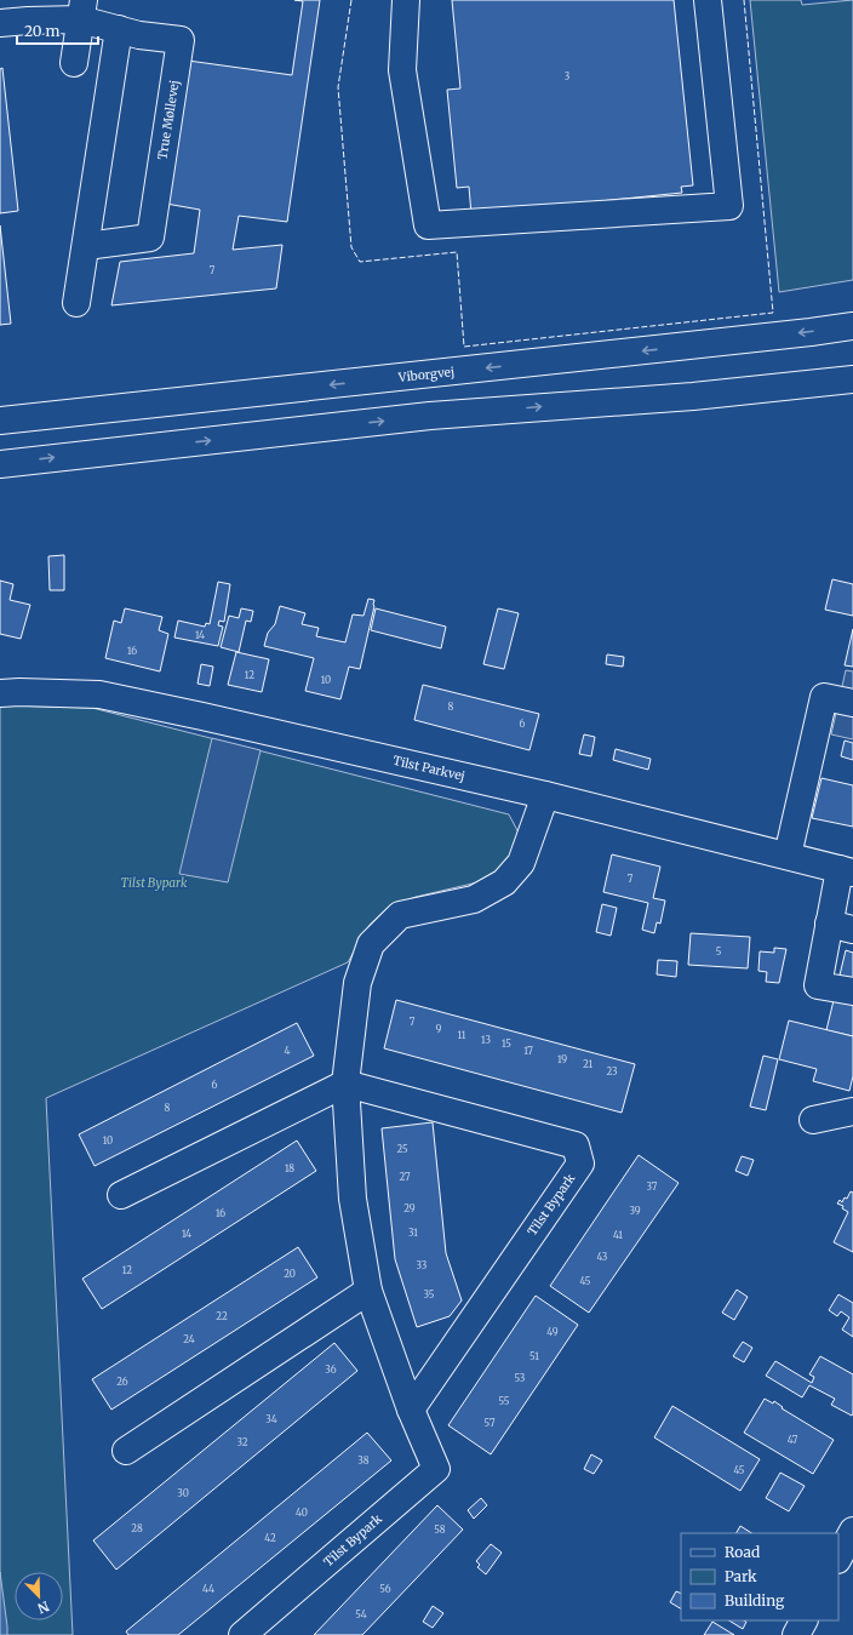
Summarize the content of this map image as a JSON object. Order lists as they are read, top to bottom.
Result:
{
  "streets": {
    "street": [
      "True Møllevej",
      "Viborgvej",
      "Tilst Parkvej",
      "Tilst Bypark"
    ]
  },
  "crossings": [
    ["Tilst Parkvej", "Tilst Bypark"]
  ],
  "parks": ["Tilst Bypark"],
  "house_numbers": [
    "3",
    "7",
    "14",
    "16",
    "12",
    "10",
    "8",
    "6",
    "7",
    "5",
    "7",
    "9",
    "11",
    "13",
    "15",
    "4",
    "17",
    "19",
    "21",
    "23",
    "6",
    "8",
    "10",
    "25",
    "18",
    "27",
    "37",
    "29",
    "39",
    "16",
    "31",
    "14",
    "41",
    "43",
    "33",
    "12",
    "20",
    "45",
    "35",
    "22",
    "49",
    "24",
    "51",
    "36",
    "53",
    "26",
    "55",
    "34",
    "57",
    "47",
    "32",
    "38",
    "45",
    "30",
    "40",
    "28",
    "58",
    "42",
    "44",
    "56",
    "54"
  ],
  "legend": ["Road", "Park", "Building"],
  "scale_bar": "20 m",
  "north": "bottom right"
}
